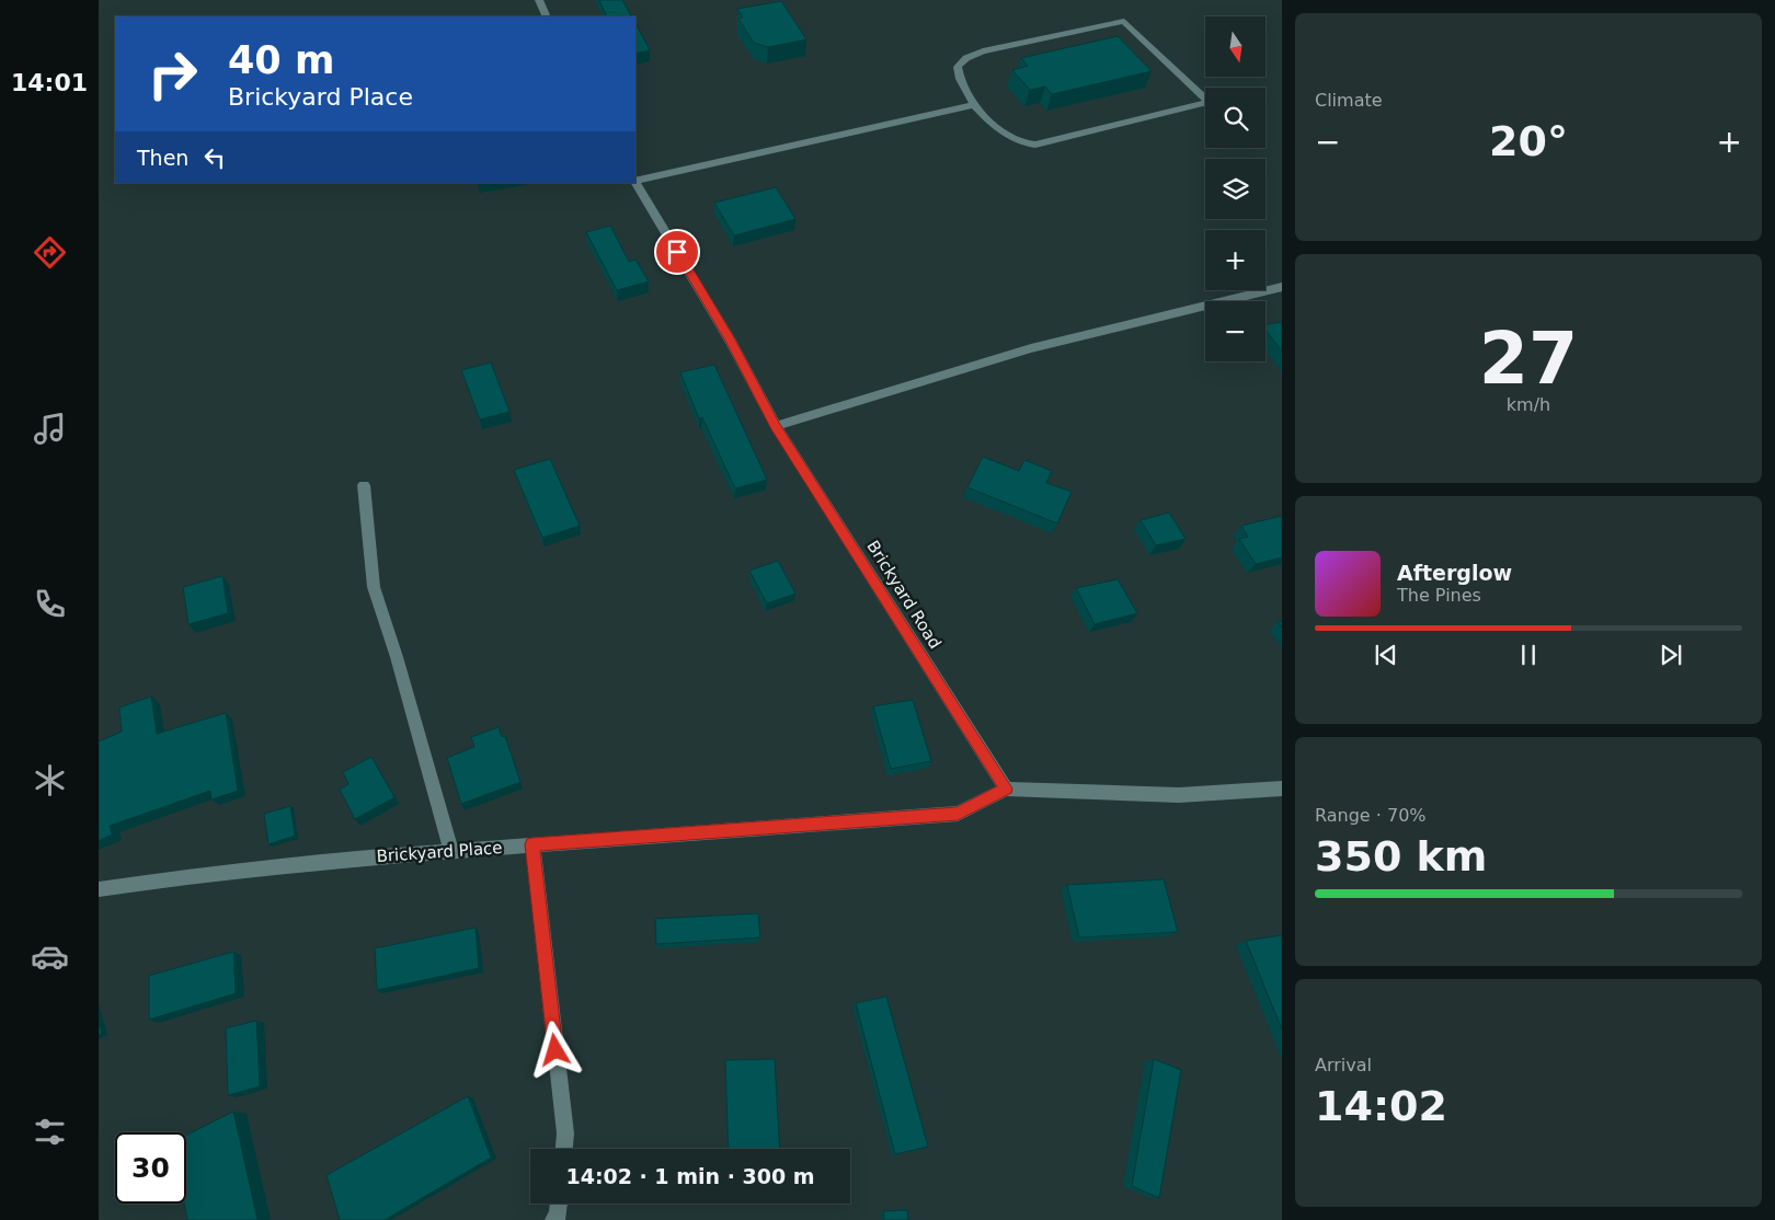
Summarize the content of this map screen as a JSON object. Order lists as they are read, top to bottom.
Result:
{
  "streets": {
    "street": ["Brickyard Road", "Brickyard Place"]
  },
  "crossings": [
    ["Brickyard Road", "Brickyard Place"]
  ],
  "north": "bottom",
  "page": {
    "tabs": "14:01",
    "tile": [
      "Climate",
      ["27", "km/h"],
      ["Range · 70%", "350 km"],
      ["Arrival", "14:02"]
    ],
    "map_buttons": ["+", "−"],
    "turn": ["40 m", "Brickyard Place"],
    "heat": ["−", "20°", "+"],
    "then": "Then",
    "song": ["Afterglow", "The Pines"],
    "limit": "30",
    "trip": "14:02 · 1 min · 300 m"
  }
}
